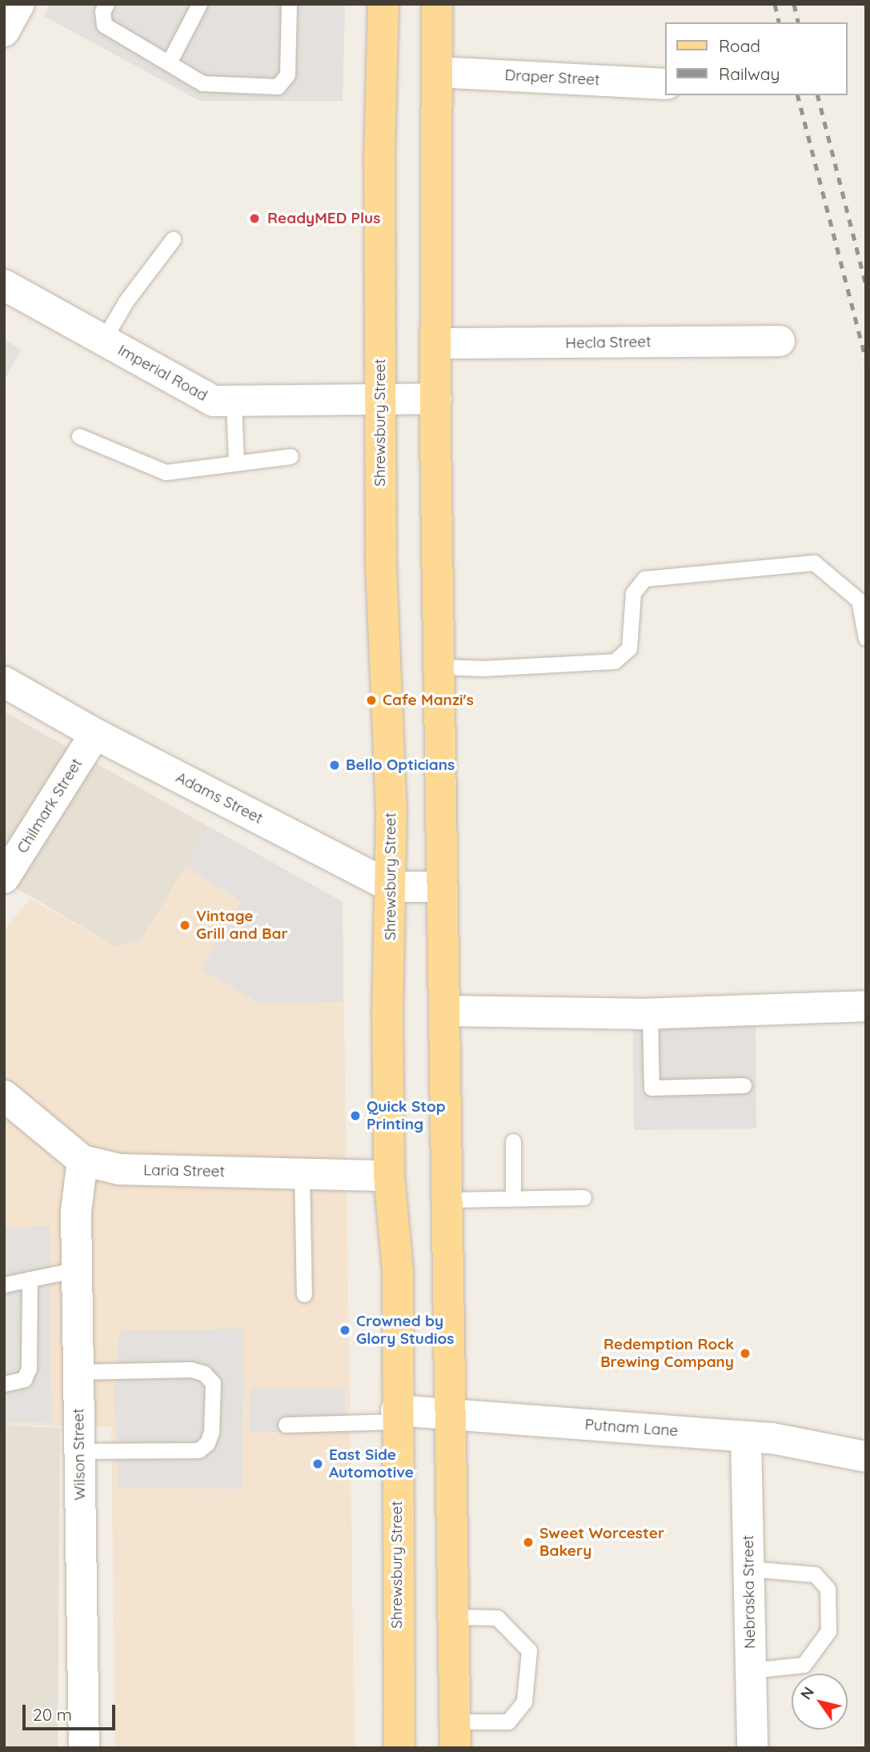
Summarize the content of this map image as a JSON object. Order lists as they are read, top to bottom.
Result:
{
  "streets": {
    "main road": ["Shrewsbury Street"],
    "street": [
      "Draper Street",
      "Hecla Street",
      "Imperial Road",
      "Adams Street",
      "Chilmark Street",
      "Laria Street",
      "Putnam Lane",
      "Wilson Street",
      "Nebraska Street"
    ]
  },
  "crossings": [
    ["Imperial Road", "Shrewsbury Street"],
    ["Shrewsbury Street", "Adams Street"],
    ["Shrewsbury Street", "Laria Street"],
    ["Shrewsbury Street", "Putnam Lane"],
    ["Adams Street", "Chilmark Street"],
    ["Laria Street", "Wilson Street"],
    ["Putnam Lane", "Nebraska Street"]
  ],
  "places": [
    "ReadyMED Plus",
    "Cafe Manzi's",
    "Bello Opticians",
    "Vintage Grill and Bar",
    "Quick Stop Printing",
    "Crowned by Glory Studios",
    "Redemption Rock Brewing Company",
    "East Side Automotive",
    "Sweet Worcester Bakery"
  ],
  "legend": ["Road", "Railway"],
  "scale_bar": "20 m",
  "north": "top left"
}
